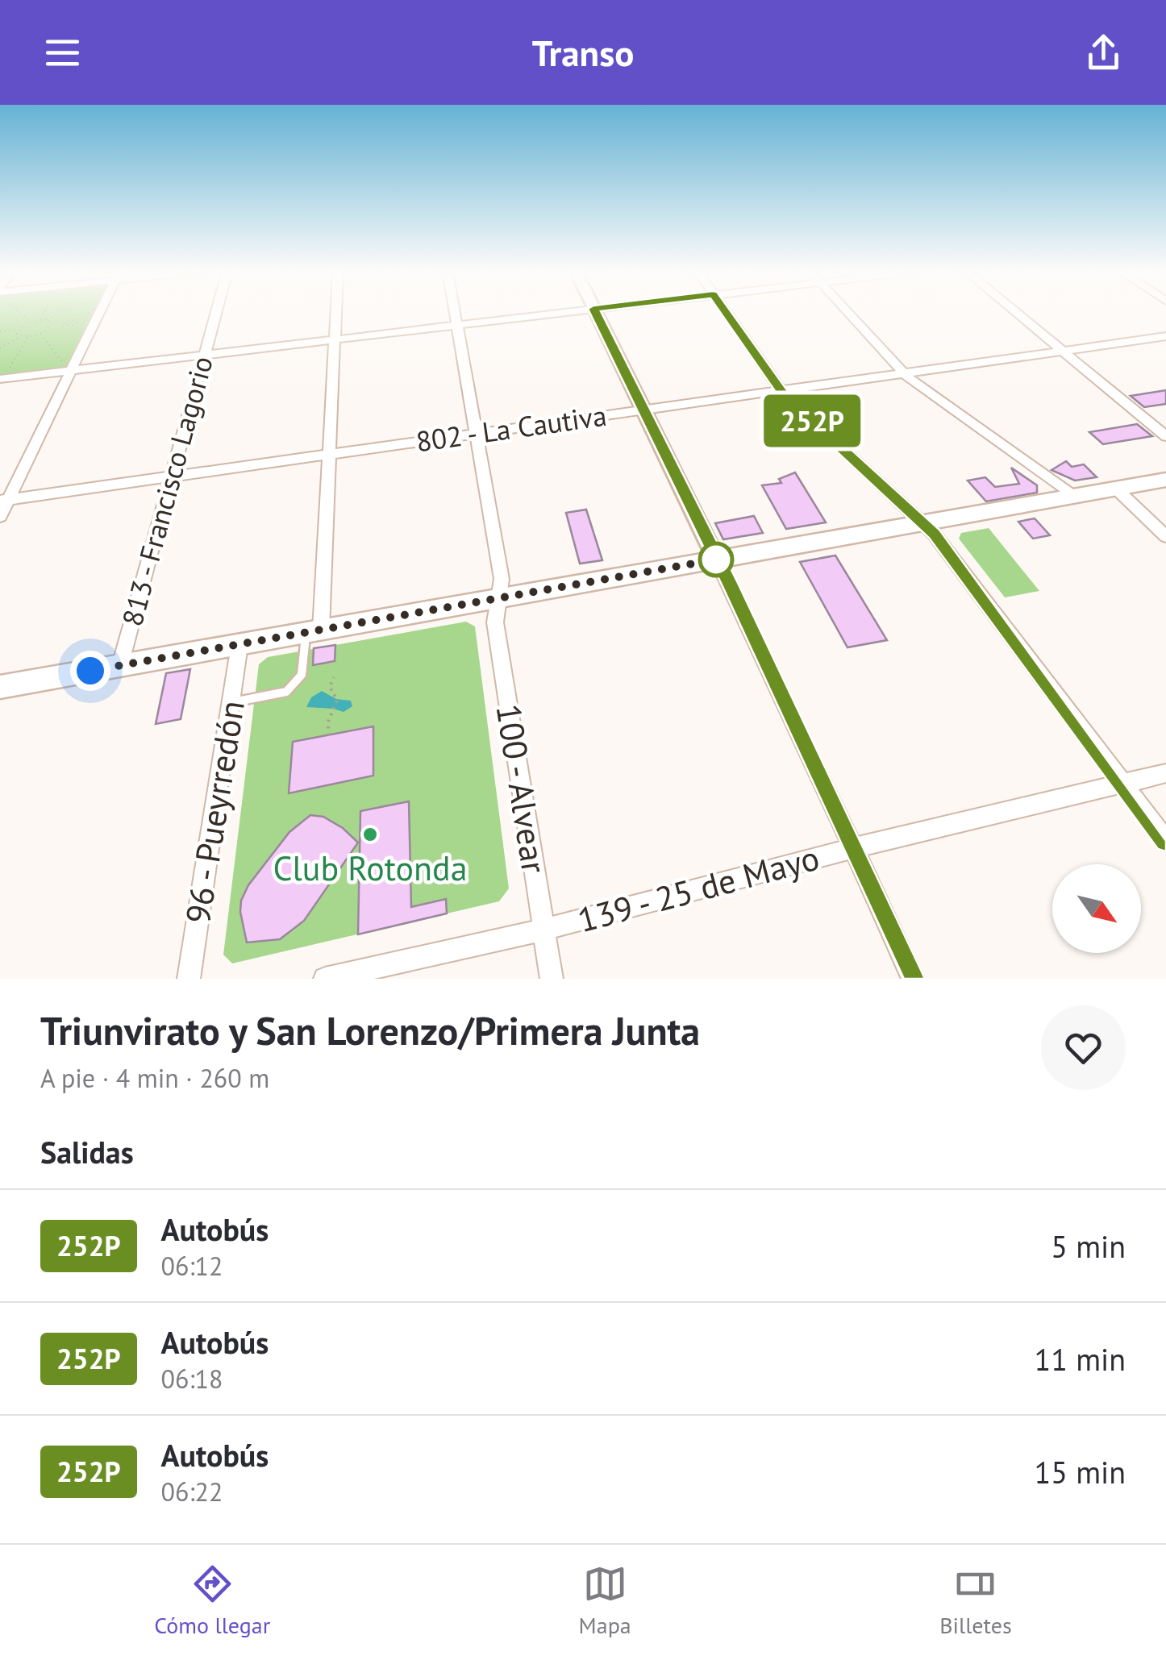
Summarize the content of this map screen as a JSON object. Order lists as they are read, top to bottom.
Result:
{
  "streets": {
    "street": [
      "802 - La Cautiva",
      "813 - Francisco Lagorio",
      "100 - Alvear",
      "96 - Pueyrredón",
      "139 - 25 de Mayo"
    ]
  },
  "crossings": [
    ["802 - La Cautiva", "813 - Francisco Lagorio"],
    ["802 - La Cautiva", "100 - Alvear"],
    ["100 - Alvear", "139 - 25 de Mayo"]
  ],
  "places": ["Club Rotonda"],
  "lines": ["bus line 252P"],
  "north": "bottom right",
  "page": {
    "header": "Transo",
    "on_map": "252P",
    "heading": [
      ["Triunvirato y San Lorenzo/Primera Junta", "A pie · 4 min · 260 m"],
      "Salidas"
    ],
    "list": [
      {
        "mark": "252P",
        "name": "Autobús",
        "note": "06:12",
        "value": "5 min"
      },
      {
        "mark": "252P",
        "name": "Autobús",
        "note": "06:18",
        "value": "11 min"
      },
      {
        "mark": "252P",
        "name": "Autobús",
        "note": "06:22",
        "value": "15 min"
      }
    ],
    "tabs": ["Cómo llegar", "Mapa", "Billetes"]
  }
}
